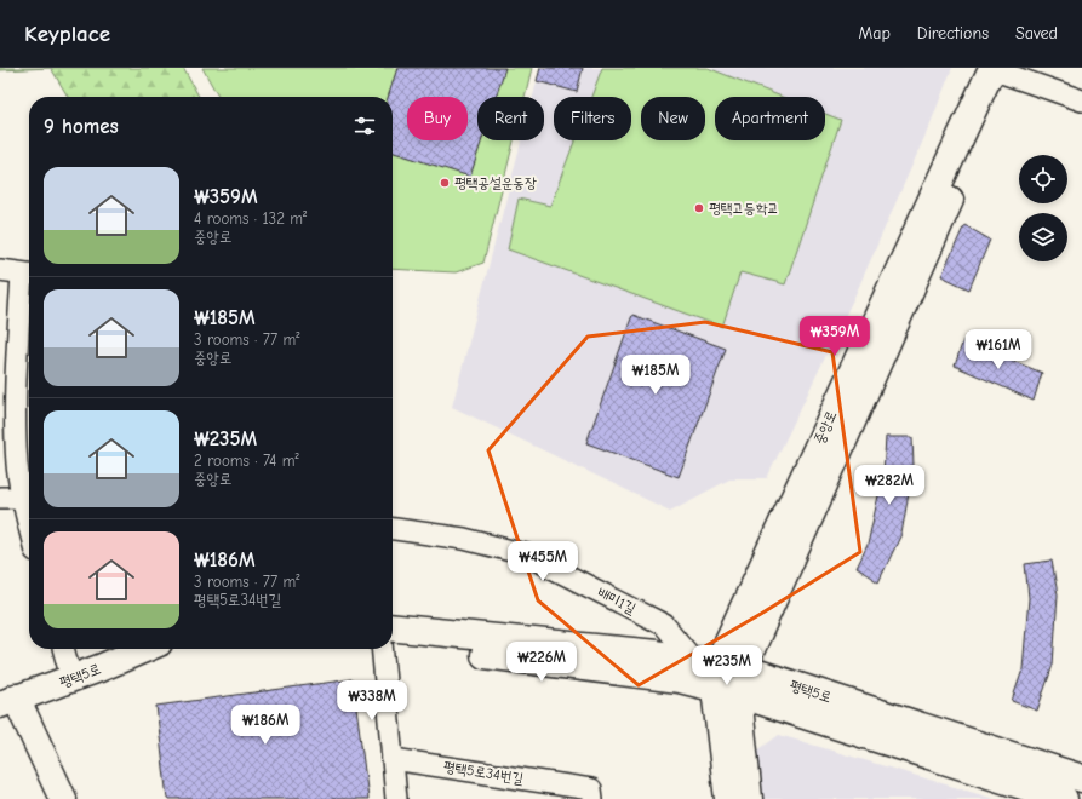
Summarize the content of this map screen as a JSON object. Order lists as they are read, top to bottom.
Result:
{
  "streets": {
    "street": [
      "중앙로",
      "배미1길",
      "평택5로",
      "평택5로34번길"
    ]
  },
  "crossings": [
    ["중앙로", "배미1길"],
    ["중앙로", "평택5로"],
    ["배미1길", "평택5로"]
  ],
  "places": ["평택공설운동장", "평택고등학교"],
  "page": {
    "header": "Keyplace",
    "nav": ["Map", "Directions", "Saved"],
    "chip": [
      "Buy",
      "Rent",
      "Filters",
      "New",
      "Apartment"
    ],
    "heading": "9 homes",
    "list": [
      {
        "name": "₩359M",
        "note": "4 rooms · 132 m² · 중앙로"
      },
      {
        "name": "₩185M",
        "note": "3 rooms · 77 m² · 중앙로"
      },
      {
        "name": "₩235M",
        "note": "2 rooms · 74 m² · 중앙로"
      },
      {
        "name": "₩186M",
        "note": "3 rooms · 77 m² · 평택5로34번길"
      }
    ],
    "price": [
      "₩359M",
      "₩161M",
      "₩185M",
      "₩282M",
      "₩455M",
      "₩226M",
      "₩235M",
      "₩338M",
      "₩186M"
    ]
  }
}
